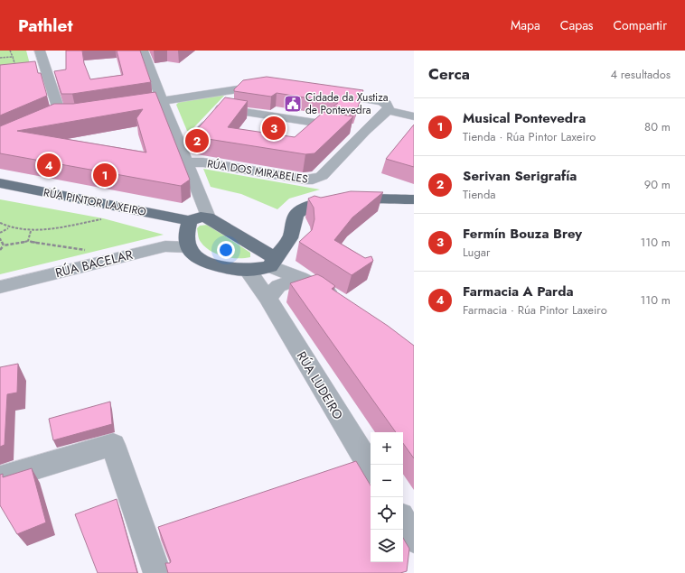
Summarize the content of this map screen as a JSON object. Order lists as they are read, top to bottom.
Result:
{
  "streets": {
    "main road": ["RÚA PINTOR LAXEIRO"],
    "street": ["RÚA DOS MIRABELES", "RÚA BACELAR", "RÚA LUDEIRO"]
  },
  "places": {
    "public building": ["Cidade da Xustiza de Pontevedra"]
  },
  "page": {
    "header": "Pathlet",
    "nav": ["Mapa", "Capas", "Compartir"],
    "heading": ["Cerca", "4 resultados"],
    "list": [
      {
        "mark": "1",
        "name": "Musical Pontevedra",
        "note": "Tienda · Rúa Pintor Laxeiro",
        "value": "80 m"
      },
      {
        "mark": "2",
        "name": "Serivan Serigrafía",
        "note": "Tienda",
        "value": "90 m"
      },
      {
        "mark": "3",
        "name": "Fermín Bouza Brey",
        "note": "Lugar",
        "value": "110 m"
      },
      {
        "mark": "4",
        "name": "Farmacia A Parda",
        "note": "Farmacia · Rúa Pintor Laxeiro",
        "value": "110 m"
      }
    ],
    "pins": [
      "3",
      "2",
      "4",
      "1"
    ],
    "map_buttons": ["+", "−"]
  }
}
